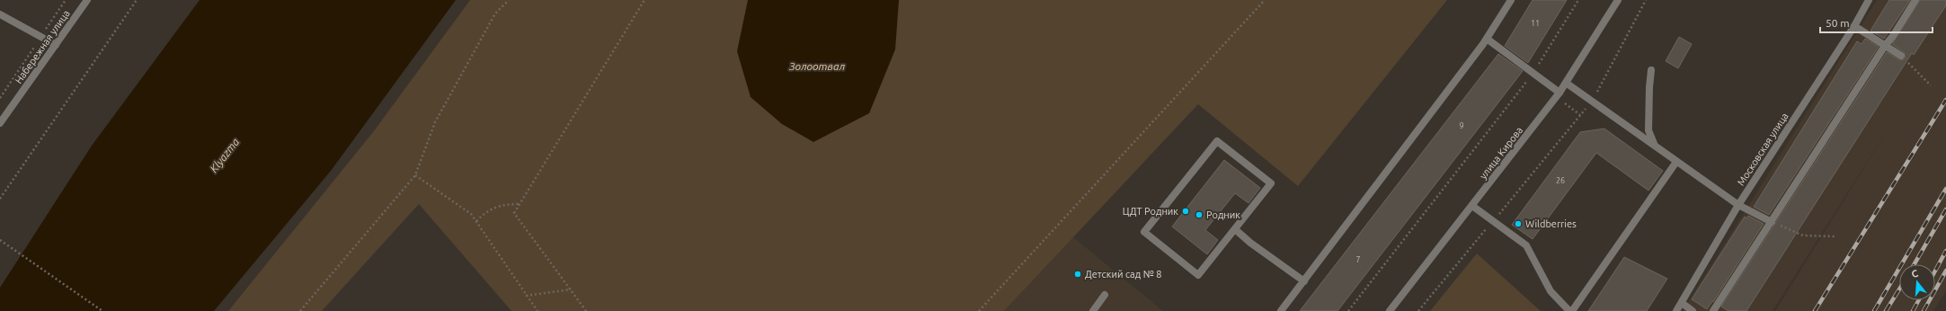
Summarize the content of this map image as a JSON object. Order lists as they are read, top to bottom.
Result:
{
  "streets": {
    "street": ["Набережная улица", "Московская улица", "улица Кирова"]
  },
  "water": ["Золоотвал", "Klyazma"],
  "places": [
    "ЦДТ Родник",
    "Родник",
    "Wildberries",
    "Детский сад № 8"
  ],
  "house_numbers": [
    "11",
    "9",
    "26",
    "7"
  ],
  "scale_bar": "50 m",
  "north": "top"
}
